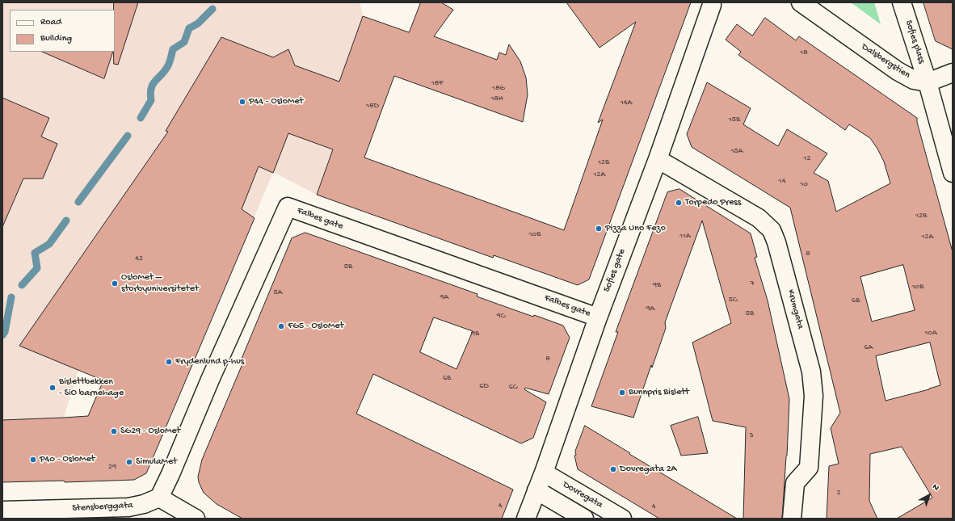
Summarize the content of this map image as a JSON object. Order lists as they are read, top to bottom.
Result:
{
  "streets": {
    "street": [
      "Sofies plass",
      "Dalsbergstien",
      "Falbes gate",
      "Sofies gate",
      "Krumgata",
      "Dovregata",
      "Stensberggata"
    ]
  },
  "crossings": [
    ["Sofies plass", "Dalsbergstien"],
    ["Falbes gate", "Sofies gate"],
    ["Falbes gate", "Stensberggata"],
    ["Sofies gate", "Krumgata"],
    ["Sofies gate", "Dovregata"]
  ],
  "places": [
    "P44 - OsloMet",
    "Torpedo Press",
    "Pizza Uno Fezo",
    "OsloMet – storbyuniversitetet",
    "FG5 - OsloMet",
    "Frydenlund p-hus",
    "Bislettbekken - SiO barnehage",
    "Bunnpris Bislett",
    "SG29 - OsloMet",
    "P40 - OsloMet",
    "SimulaMet",
    "Dovregata 2A"
  ],
  "house_numbers": [
    "18",
    "18F",
    "18G",
    "18H",
    "14A",
    "18D",
    "15B",
    "15A",
    "12",
    "12B",
    "12A",
    "14",
    "10",
    "12B",
    "10B",
    "11A",
    "12A",
    "8",
    "42",
    "5B",
    "7",
    "9B",
    "10B",
    "5A",
    "9A",
    "5C",
    "6B",
    "9A",
    "5B",
    "9C",
    "10A",
    "9B",
    "6A",
    "8",
    "6B",
    "6D",
    "6C",
    "3",
    "29",
    "2",
    "4",
    "4"
  ],
  "legend": ["Road", "Building"],
  "north": "top right"
}
